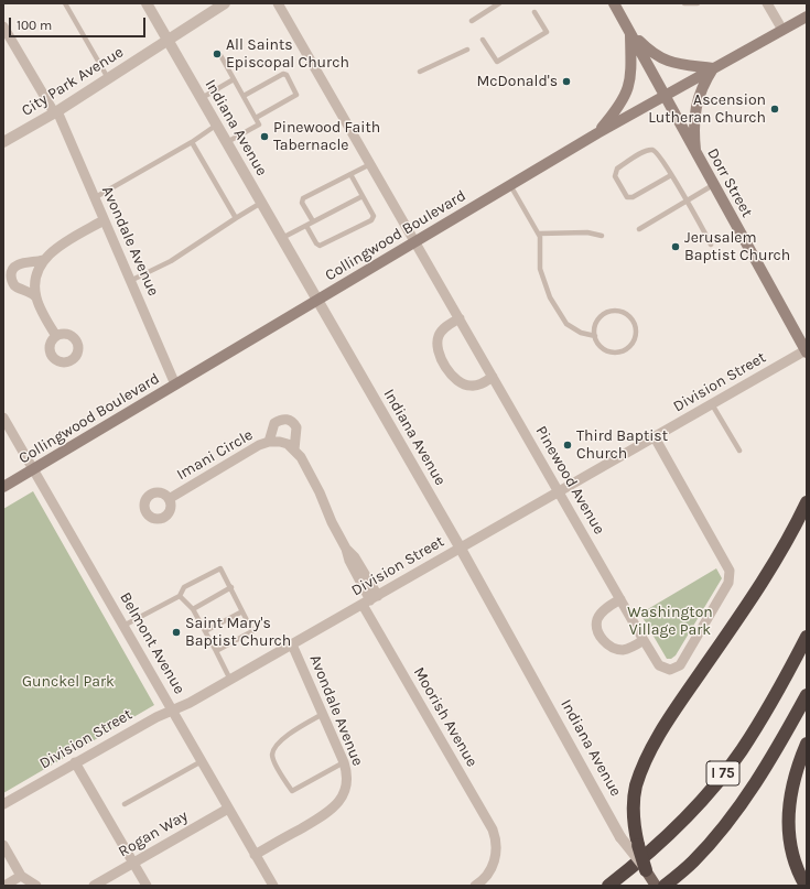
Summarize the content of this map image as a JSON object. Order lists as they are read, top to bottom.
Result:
{
  "streets": {
    "highway": ["I 75"],
    "main road": ["Indiana Avenue", "Dorr Street", "Collingwood Boulevard"],
    "street": [
      "City Park Avenue",
      "Avondale Avenue",
      "Division Street",
      "Imani Circle",
      "Pinewood Avenue",
      "Belmont Avenue",
      "Moorish Avenue",
      "Rogan Way"
    ]
  },
  "crossings": [
    ["City Park Avenue", "Indiana Avenue"],
    ["City Park Avenue", "Avondale Avenue"],
    ["Indiana Avenue", "Collingwood Boulevard"],
    ["Indiana Avenue", "Division Street"],
    ["Dorr Street", "Collingwood Boulevard"],
    ["Dorr Street", "Division Street"],
    ["Collingwood Boulevard", "Avondale Avenue"],
    ["Collingwood Boulevard", "Pinewood Avenue"],
    ["Collingwood Boulevard", "Belmont Avenue"],
    ["Avondale Avenue", "Division Street"],
    ["Avondale Avenue", "Belmont Avenue"],
    ["Division Street", "Pinewood Avenue"],
    ["Division Street", "Belmont Avenue"],
    ["Division Street", "Moorish Avenue"],
    ["Belmont Avenue", "Rogan Way"]
  ],
  "parks": ["Washington Village Park", "Gunckel Park"],
  "places": [
    "All Saints Episcopal Church",
    "McDonald's",
    "Ascension Lutheran Church",
    "Pinewood Faith Tabernacle",
    "Jerusalem Baptist Church",
    "Third Baptist Church",
    "Saint Mary's Baptist Church"
  ],
  "scale_bar": "100 m"
}
